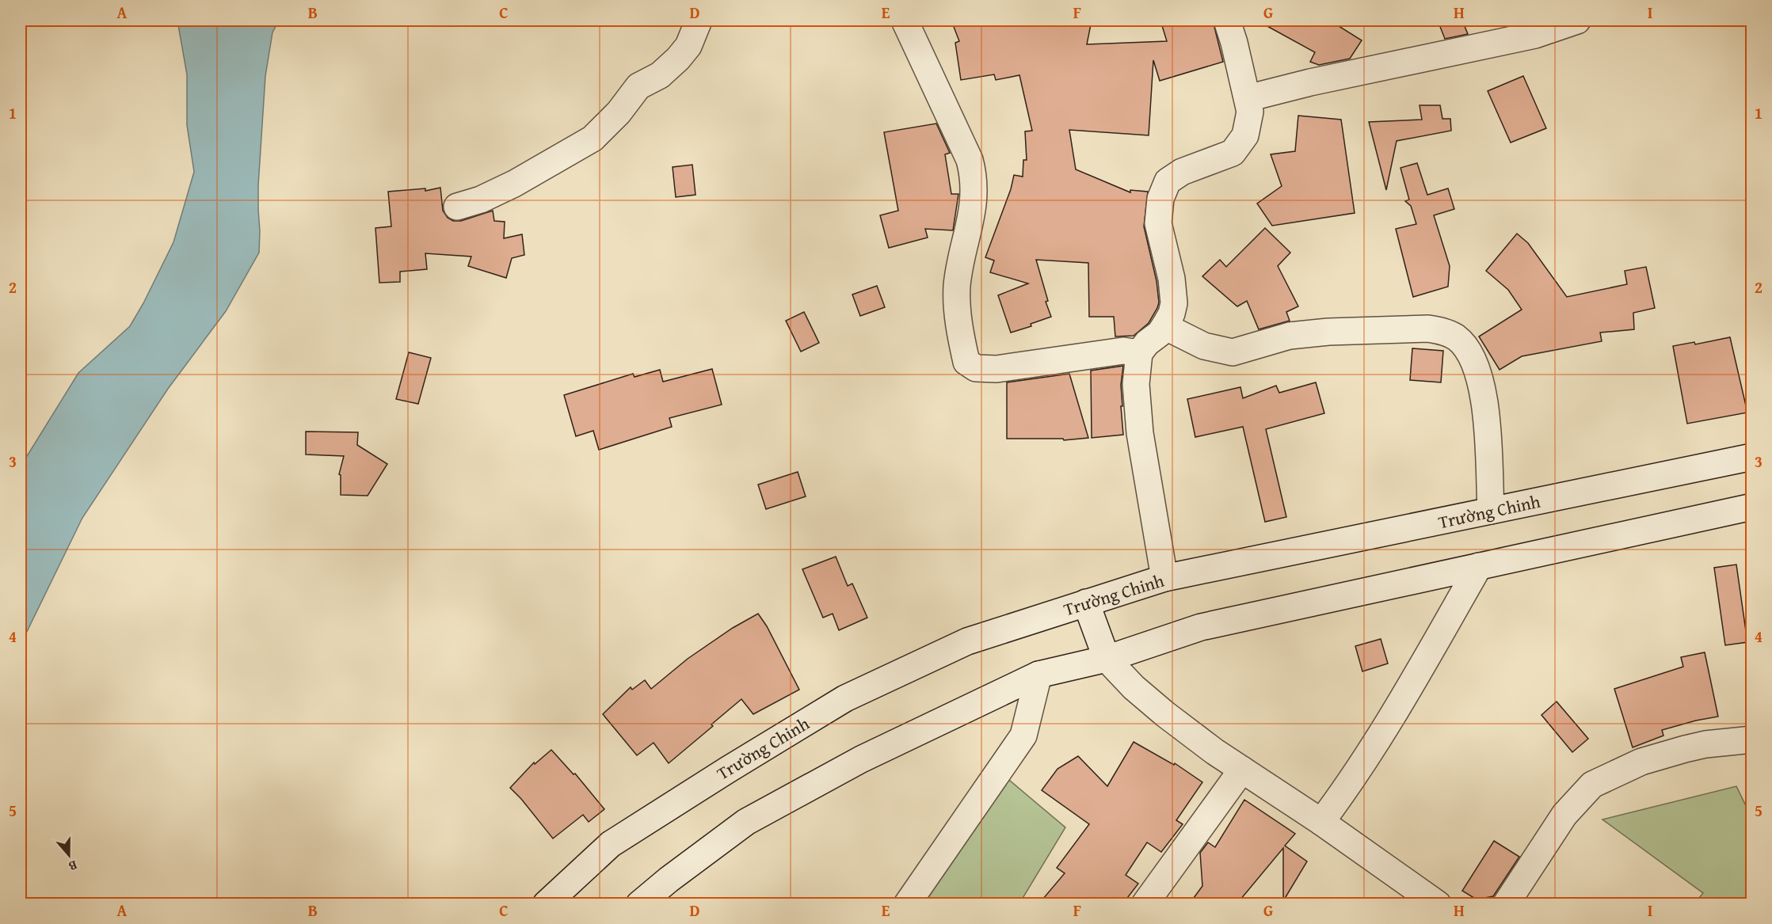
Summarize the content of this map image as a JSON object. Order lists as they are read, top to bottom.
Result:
{
  "streets": {
    "street": ["Trường Chinh"]
  },
  "north": "bottom",
  "grid": {
    "columns": [
      "A",
      "B",
      "C",
      "D",
      "E",
      "F",
      "G",
      "H",
      "I"
    ],
    "rows": [
      "1",
      "2",
      "3",
      "4",
      "5"
    ]
  }
}
